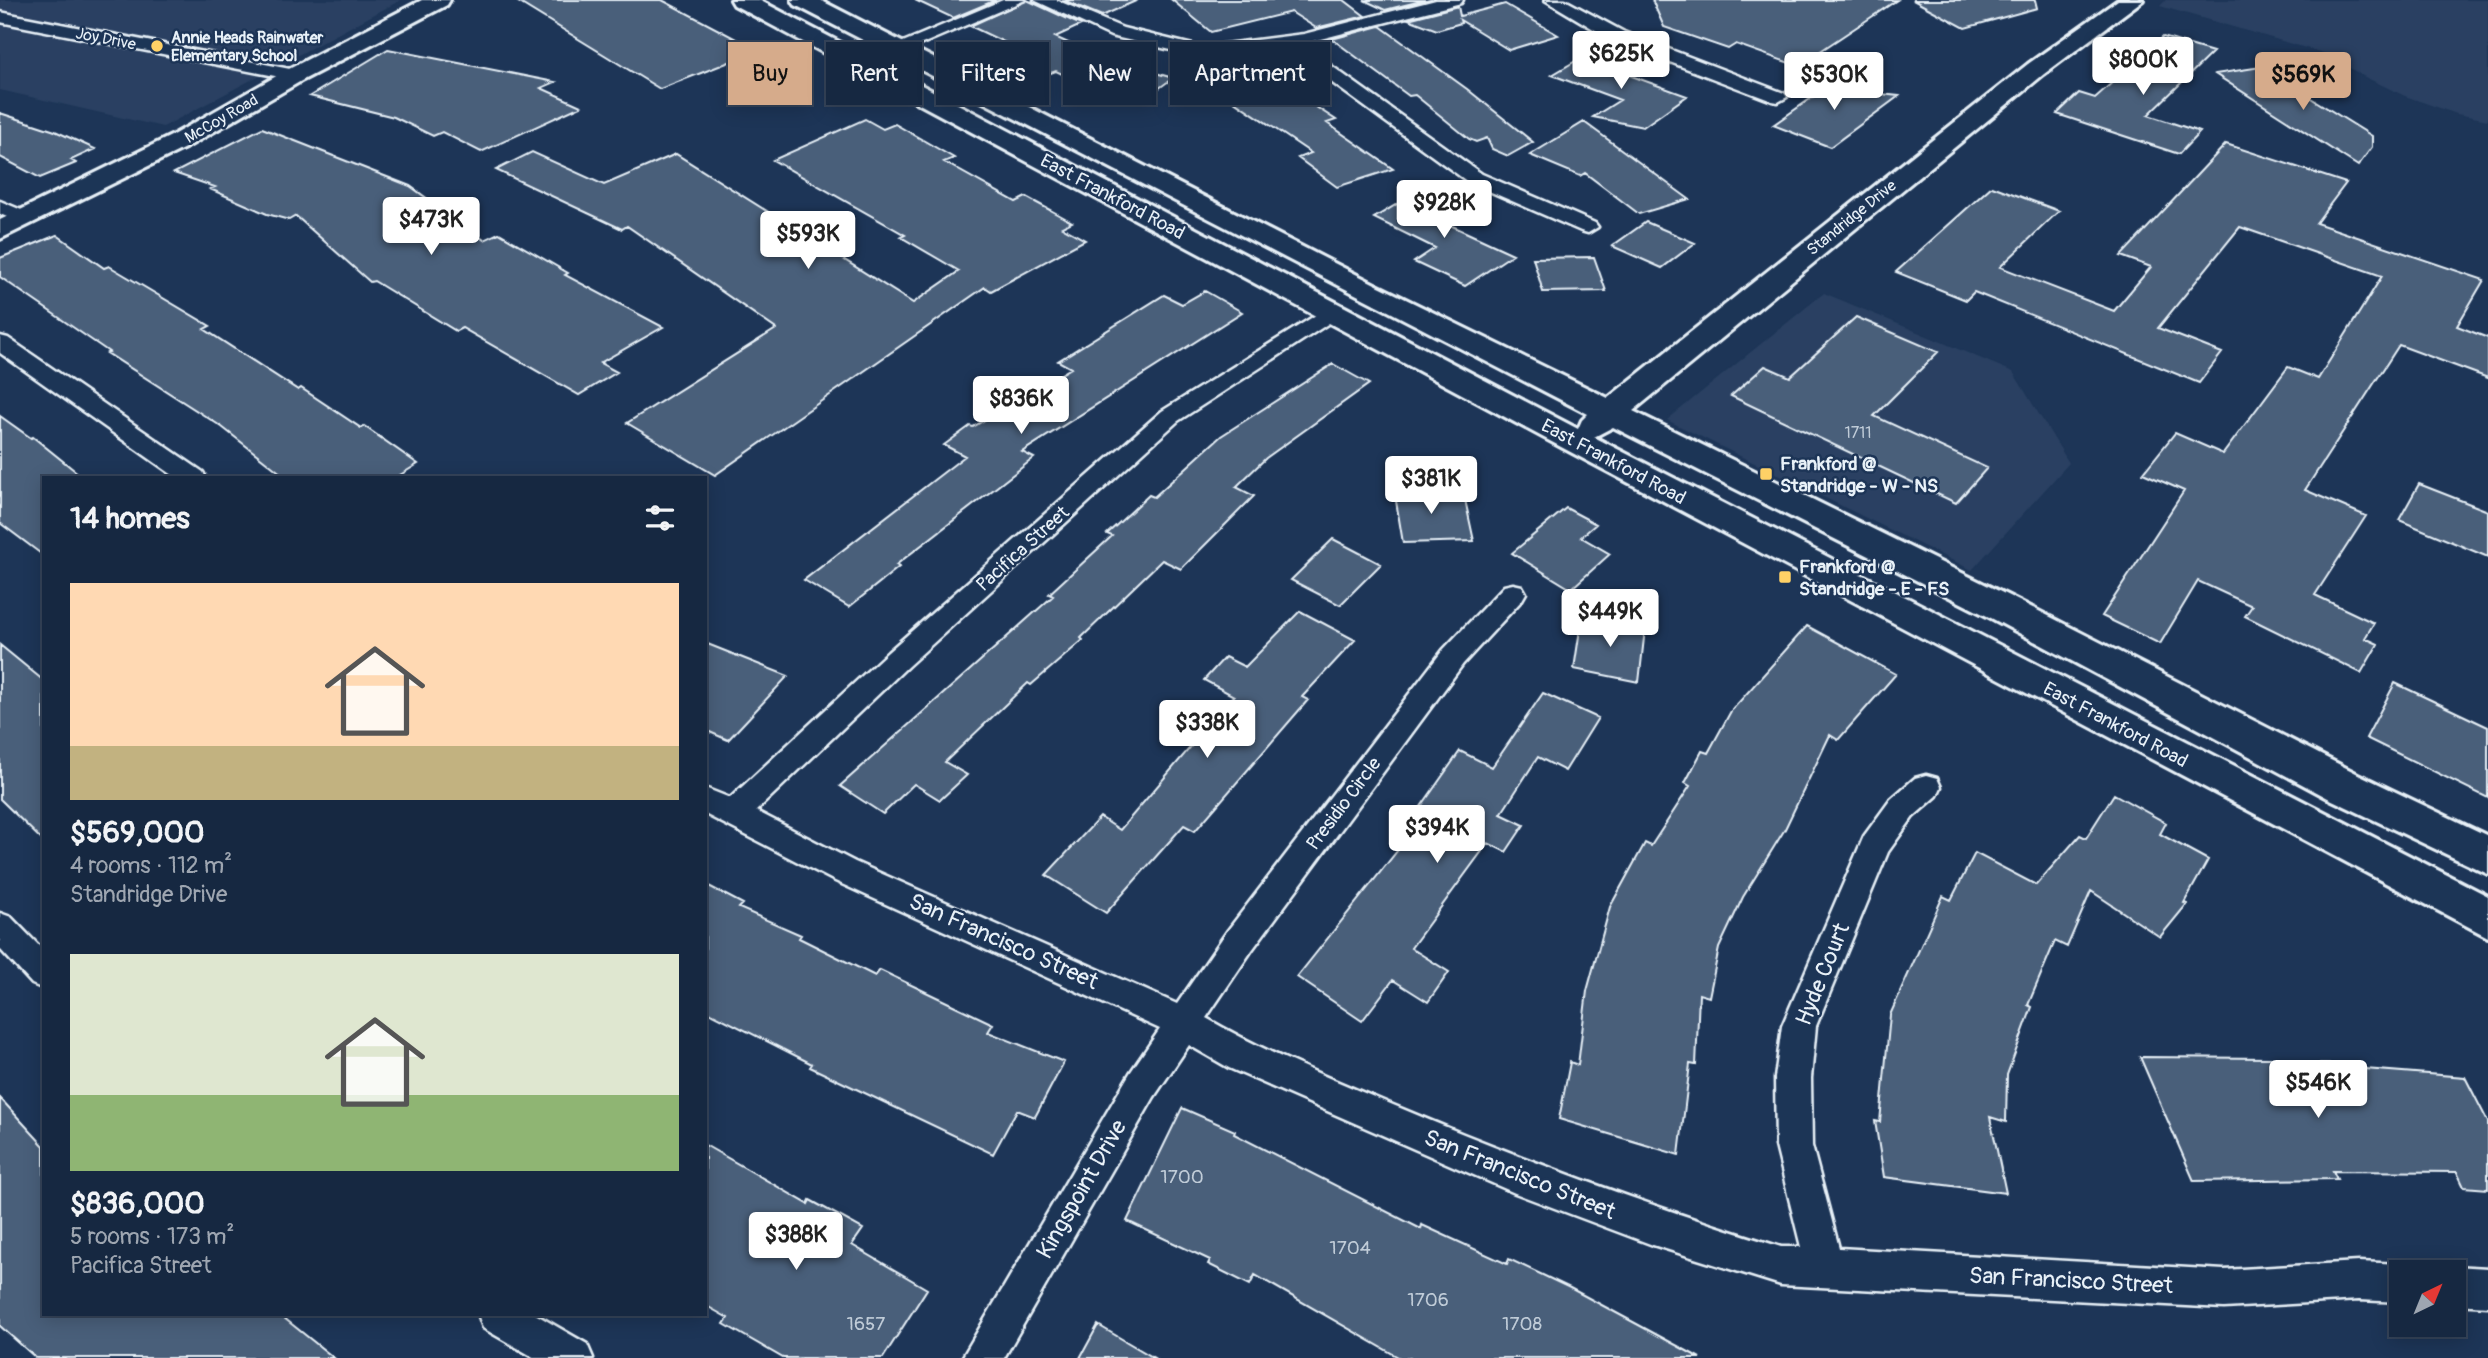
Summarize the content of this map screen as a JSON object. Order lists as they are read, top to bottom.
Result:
{
  "streets": {
    "main road": ["McCoy Road", "East Frankford Road", "Standridge Drive"],
    "street": [
      "Joy Drive",
      "Pacifica Street",
      "Presidio Circle",
      "San Francisco Street",
      "Hyde Court",
      "Kingspoint Drive"
    ]
  },
  "crossings": [
    ["Joy Drive", "McCoy Road"],
    ["East Frankford Road", "Standridge Drive"],
    ["East Frankford Road", "Pacifica Street"],
    ["Pacifica Street", "San Francisco Street"],
    ["Presidio Circle", "San Francisco Street"],
    ["Presidio Circle", "Kingspoint Drive"],
    ["San Francisco Street", "Hyde Court"],
    ["San Francisco Street", "Kingspoint Drive"]
  ],
  "places": {
    "other": ["Annie Heads Rainwater Elementary School"],
    "transit": ["Frankford @ Standridge - W - NS", "Frankford @ Standridge - E - FS"]
  },
  "house_numbers": [
    "1711",
    "1700",
    "1704",
    "1706",
    "1657",
    "1708"
  ],
  "north": "top right",
  "page": {
    "price": [
      "$625K",
      "$800K",
      "$530K",
      "$569K",
      "$928K",
      "$473K",
      "$593K",
      "$836K",
      "$381K",
      "$449K",
      "$338K",
      "$394K",
      "$546K",
      "$388K"
    ],
    "chip": [
      "Buy",
      "Rent",
      "Filters",
      "New",
      "Apartment"
    ],
    "heading": "14 homes",
    "list": [
      {
        "name": "$569,000",
        "note": "4 rooms · 112 m² · Standridge Drive"
      },
      {
        "name": "$836,000",
        "note": "5 rooms · 173 m² · Pacifica Street"
      }
    ]
  }
}
